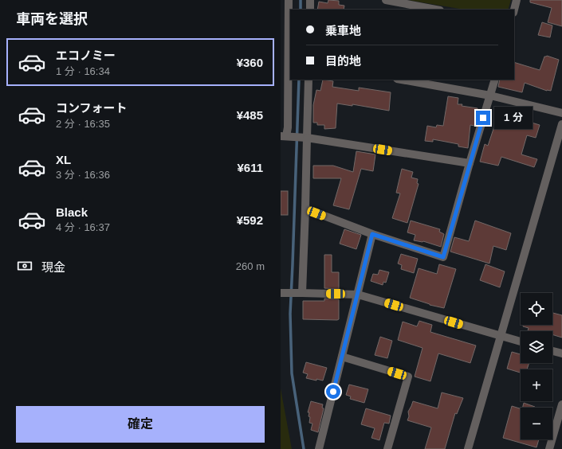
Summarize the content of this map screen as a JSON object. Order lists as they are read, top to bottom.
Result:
{
  "page": {
    "heading": "車両を選択",
    "banner": ["乗車地", "目的地"],
    "list": [
      {
        "name": "エコノミー",
        "note": "1 分 · 16:34",
        "value": "¥360"
      },
      {
        "name": "コンフォート",
        "note": "2 分 · 16:35",
        "value": "¥485"
      },
      {
        "name": "XL",
        "note": "3 分 · 16:36",
        "value": "¥611"
      },
      {
        "name": "Black",
        "note": "4 分 · 16:37",
        "value": "¥592"
      }
    ],
    "bubble": "1 分",
    "pay": ["現金", "260 m"],
    "map_buttons": ["+", "−"],
    "buttons": "確定"
  }
}
